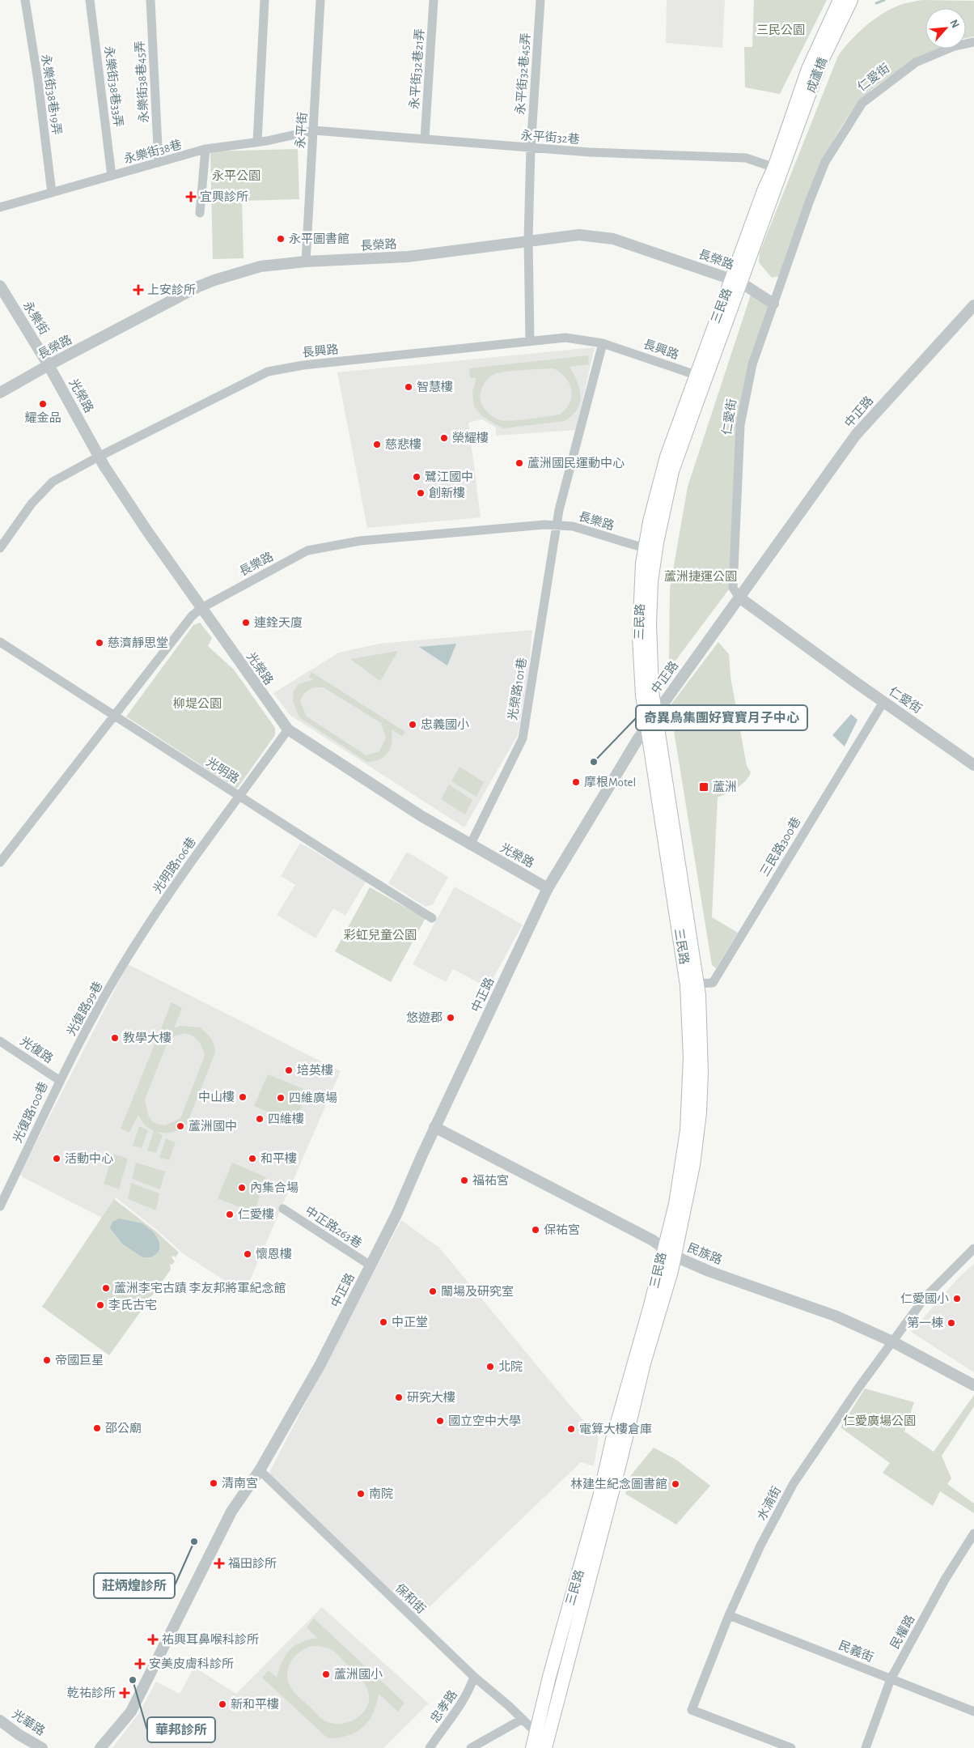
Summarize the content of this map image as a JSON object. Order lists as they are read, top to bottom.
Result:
{
  "streets": {
    "main road": ["成蘆橋", "三民路"],
    "street": [
      "永平街32巷21弄",
      "永平街32巷45弄",
      "仁愛街",
      "永樂街38巷45弄",
      "永樂街38巷33弄",
      "永樂街38巷19弄",
      "永平街",
      "永平街32巷",
      "永樂街38巷",
      "長榮路",
      "永樂街",
      "長興路",
      "光榮路",
      "中正路",
      "長樂路",
      "光榮路101巷",
      "光明路",
      "三民路300巷",
      "光明路106巷",
      "光復路99巷",
      "光復路",
      "光復路100巷",
      "中正路263巷",
      "民族路",
      "水湳街",
      "保和街",
      "民權路",
      "民義街",
      "忠孝路",
      "光華路"
    ]
  },
  "crossings": [
    ["永平街32巷21弄", "永平街32巷"],
    ["永平街32巷45弄", "永平街32巷"],
    ["永平街32巷45弄", "長榮路"],
    ["永平街32巷45弄", "長興路"],
    ["成蘆橋", "三民路"],
    ["仁愛街", "長榮路"],
    ["仁愛街", "中正路"],
    ["仁愛街", "三民路300巷"],
    ["永樂街38巷45弄", "永樂街38巷"],
    ["永樂街38巷33弄", "永樂街38巷"],
    ["永樂街38巷19弄", "永樂街38巷"],
    ["永平街", "永平街32巷"],
    ["永平街", "永樂街38巷"],
    ["永平街", "長榮路"],
    ["永平街32巷", "永樂街38巷"],
    ["永平街32巷", "三民路"],
    ["長榮路", "三民路"],
    ["長榮路", "永樂街"],
    ["長榮路", "光榮路"],
    ["三民路", "長興路"],
    ["三民路", "中正路"],
    ["三民路", "長樂路"],
    ["三民路", "三民路300巷"],
    ["三民路", "民族路"],
    ["三民路", "保和街"],
    ["永樂街", "光榮路"],
    ["長興路", "光榮路"],
    ["長興路", "光榮路101巷"],
    ["光榮路", "中正路"],
    ["光榮路", "長樂路"],
    ["光榮路", "光榮路101巷"],
    ["光榮路", "光明路106巷"],
    ["中正路", "中正路263巷"],
    ["中正路", "民族路"],
    ["中正路", "保和街"],
    ["長樂路", "光榮路101巷"],
    ["長樂路", "光明路"],
    ["光明路", "光明路106巷"],
    ["光明路106巷", "光復路99巷"],
    ["光復路99巷", "光復路"],
    ["光復路99巷", "光復路100巷"],
    ["光復路", "光復路100巷"],
    ["民族路", "水湳街"],
    ["水湳街", "民義街"],
    ["保和街", "忠孝路"],
    ["民權路", "民義街"]
  ],
  "parks": [
    "三民公園",
    "永平公園",
    "蘆洲捷運公園",
    "柳堤公園",
    "彩虹兒童公園",
    "仁愛廣場公園"
  ],
  "places": {
    "health": [
      "宜興診所",
      "上安診所",
      "福田診所",
      "祐興耳鼻喉科診所",
      "安美皮膚科診所",
      "乾祐診所"
    ],
    "other": [
      "永平圖書館",
      "智慧樓",
      "耀金品",
      "榮耀樓",
      "慈悲樓",
      "蘆洲國民運動中心",
      "鷺江國中",
      "創新樓",
      "連銓天廈",
      "慈濟靜思堂",
      "忠義國小",
      "奇異鳥集團好寶寶月子中心",
      "摩根Motel",
      "悠遊郡",
      "教學大樓",
      "培英樓",
      "中山樓",
      "四維廣場",
      "四維樓",
      "蘆洲國中",
      "活動中心",
      "和平樓",
      "福祐宮",
      "內集合場",
      "仁愛樓",
      "保祐宮",
      "懷恩樓",
      "蘆洲李宅古蹟 李友邦將軍紀念館",
      "闈場及研究室",
      "仁愛國小",
      "李氏古宅",
      "中正堂",
      "第一棟",
      "帝國巨星",
      "北院",
      "研究大樓",
      "國立空中大學",
      "邵公廟",
      "電算大樓倉庫",
      "清南宮",
      "林建生紀念圖書館",
      "南院",
      "莊炳煌診所",
      "蘆洲國小",
      "華邦診所",
      "新和平樓"
    ],
    "transit": ["蘆洲"]
  },
  "north": "top right"
}
